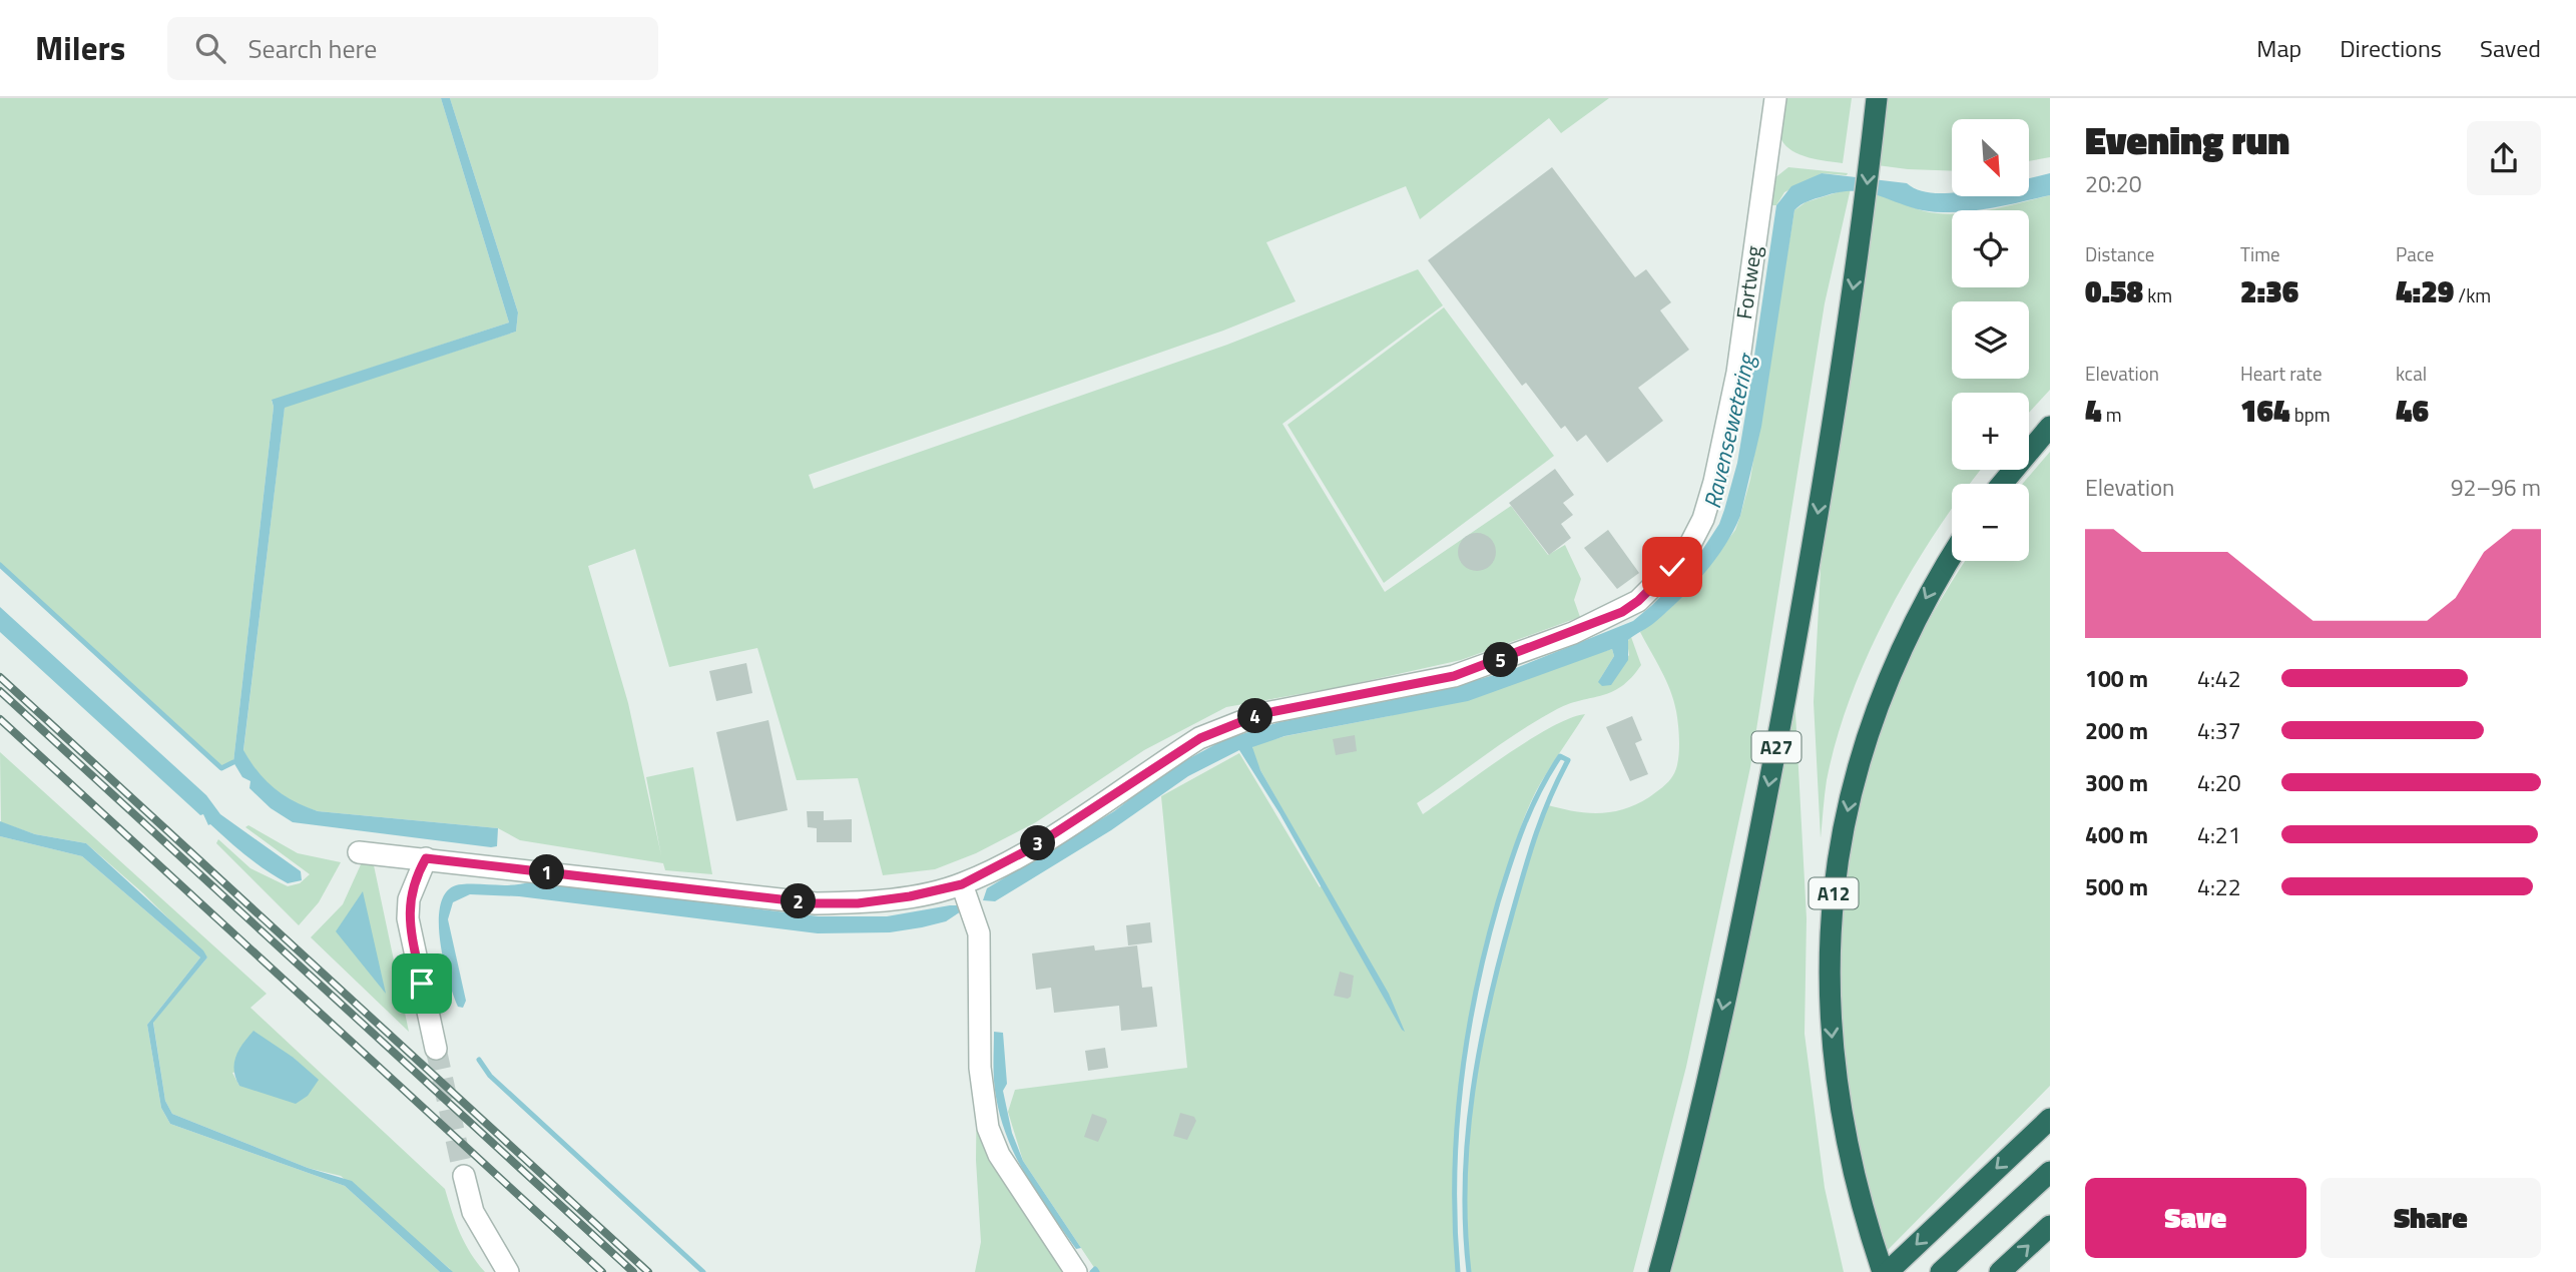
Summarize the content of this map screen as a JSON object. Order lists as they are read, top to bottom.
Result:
{
  "streets": {
    "highway": ["A27", "A12"],
    "street": ["Fortweg"]
  },
  "water": ["Ravensewetering"],
  "north": "bottom right",
  "page": {
    "header": "Milers",
    "search": "Search here",
    "nav": ["Map", "Directions", "Saved"],
    "heading": ["Evening run", "20:20"],
    "map_buttons": ["+", "−"],
    "stats": [
      ["Distance", "0.58 km"],
      ["Time", "2:36"],
      ["Pace", "4:29 /km"],
      ["Elevation", "4 m"],
      ["Heart rate", "164 bpm"],
      ["kcal", "46"]
    ],
    "chart": ["Elevation", "92–96 m"],
    "pins": [
      "5",
      "4",
      "3",
      "1",
      "2"
    ],
    "list": [
      {
        "name": "100 m",
        "note": "4:42"
      },
      {
        "name": "200 m",
        "note": "4:37"
      },
      {
        "name": "300 m",
        "note": "4:20"
      },
      {
        "name": "400 m",
        "note": "4:21"
      },
      {
        "name": "500 m",
        "note": "4:22"
      }
    ],
    "buttons": ["Save", "Share"]
  }
}
